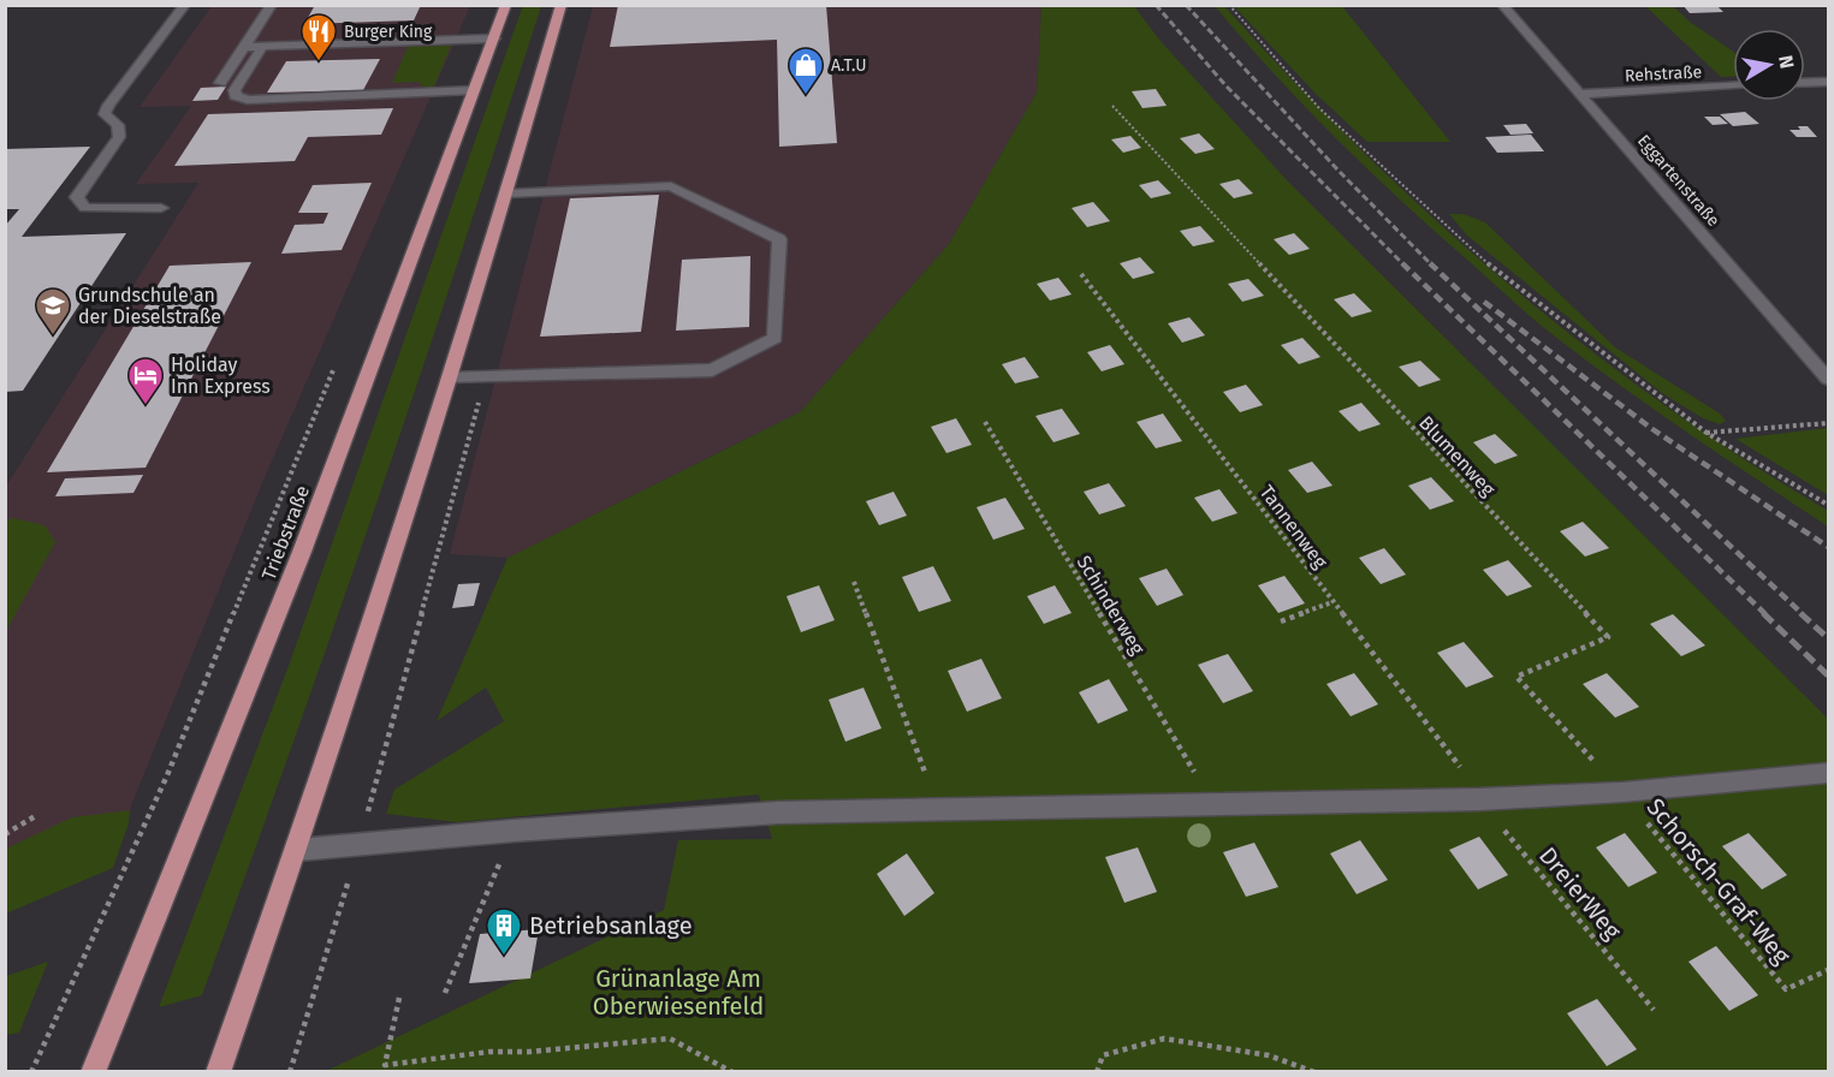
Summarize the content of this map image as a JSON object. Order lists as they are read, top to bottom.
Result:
{
  "streets": {
    "main road": ["Triebstraße"],
    "street": ["Rehstraße", "Eggartenstraße"],
    "path": [
      "Blumenweg",
      "Tannenweg",
      "Schinderweg",
      "Schorsch-Graf-Weg",
      "DreierWeg"
    ]
  },
  "crossings": [
    ["Rehstraße", "Eggartenstraße"],
    ["Blumenweg", "Schorsch-Graf-Weg"],
    ["Tannenweg", "DreierWeg"]
  ],
  "parks": ["Grünanlage Am Oberwiesenfeld"],
  "places": {
    "restaurant": ["Burger King"],
    "shop": ["A.T.U"],
    "school or university": ["Grundschule an der Dieselstraße"],
    "hotel": ["Holiday Inn Express"],
    "building": ["Betriebsanlage"]
  },
  "north": "right"
}
